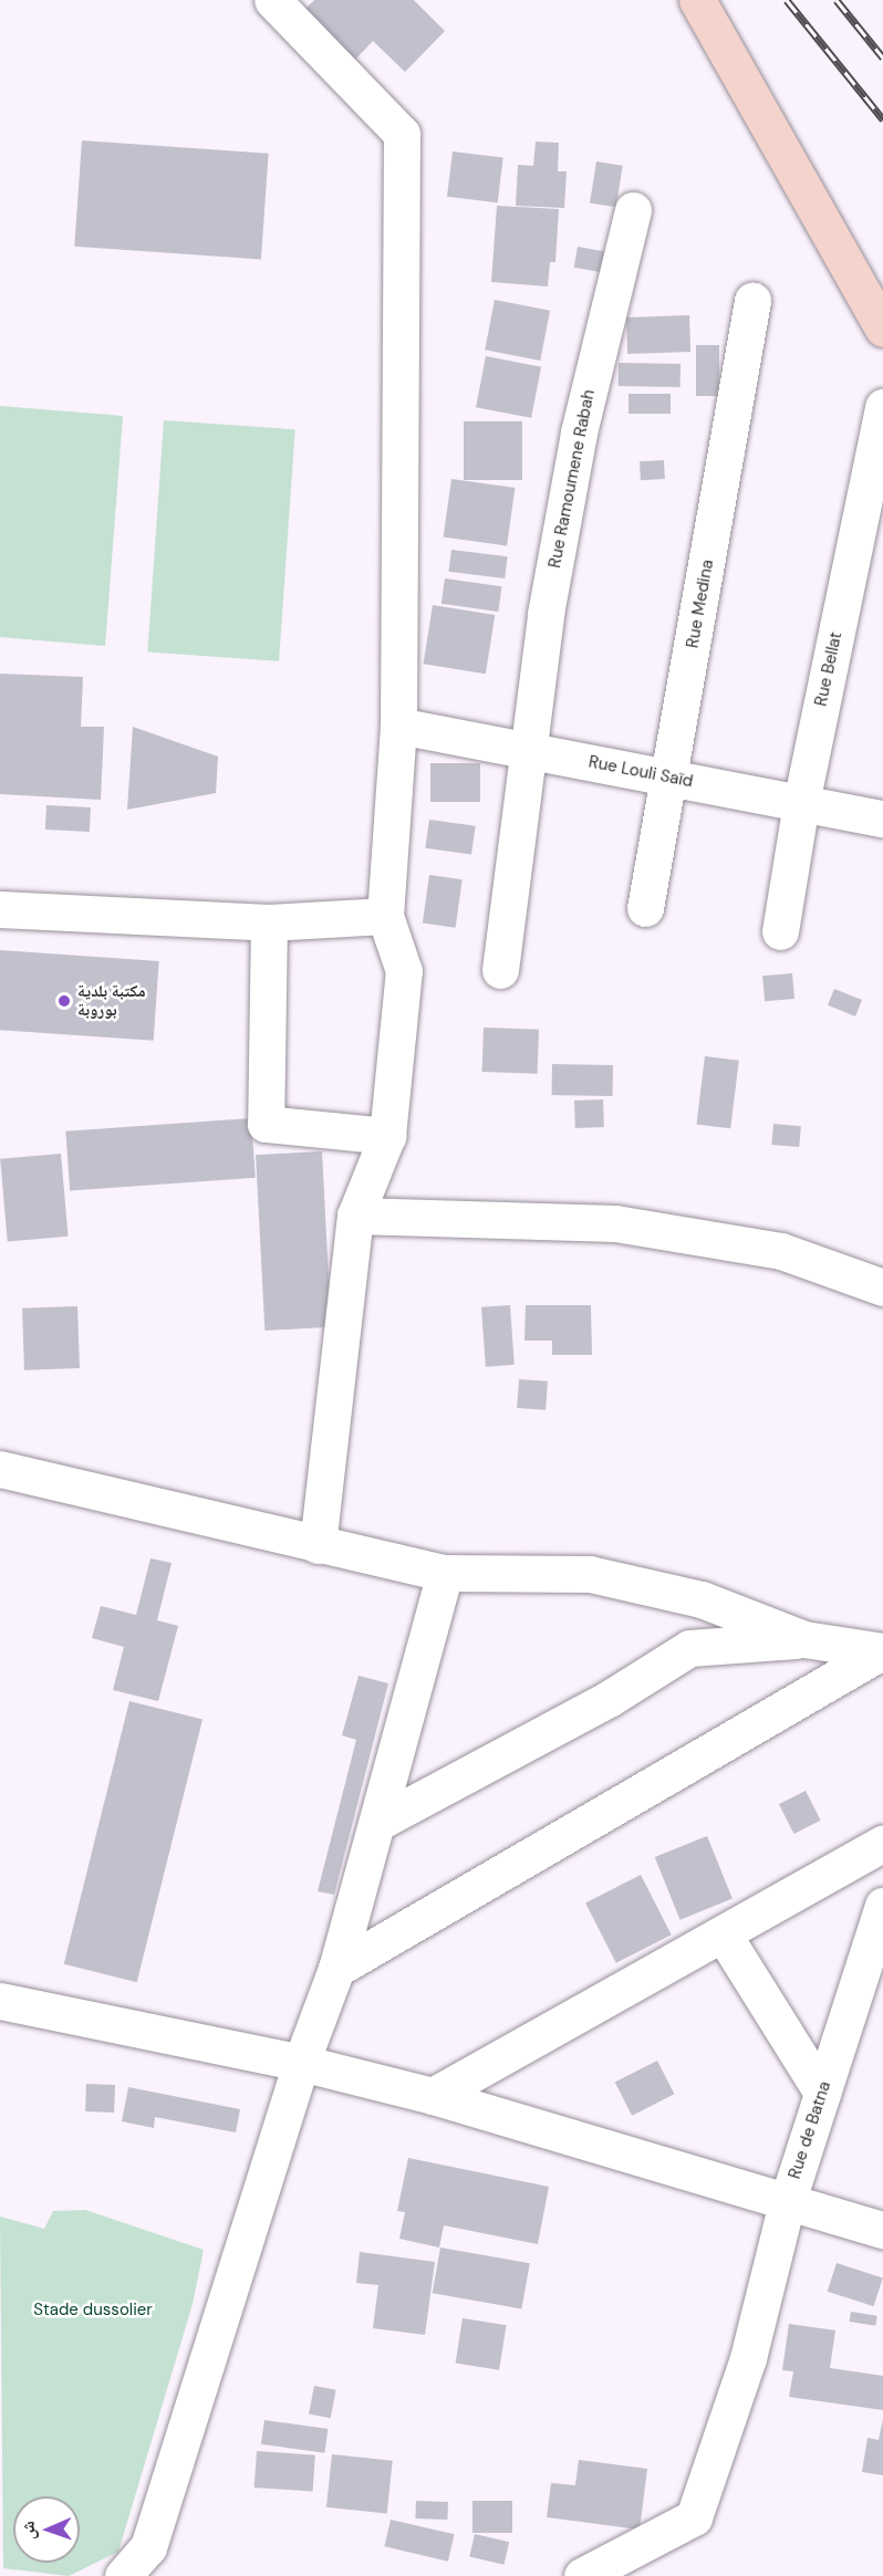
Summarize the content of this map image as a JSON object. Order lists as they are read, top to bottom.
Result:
{
  "streets": {
    "street": [
      "Rue Ramoumene Rabah",
      "Rue Medina",
      "Rue Bellat",
      "Rue Louli Saïd",
      "Rue de Batna"
    ]
  },
  "crossings": [
    ["Rue Ramoumene Rabah", "Rue Louli Saïd"],
    ["Rue Medina", "Rue Louli Saïd"],
    ["Rue Bellat", "Rue Louli Saïd"]
  ],
  "parks": ["Stade dussolier"],
  "places": ["مكتبة بلدية بوروبة"],
  "north": "left"
}
